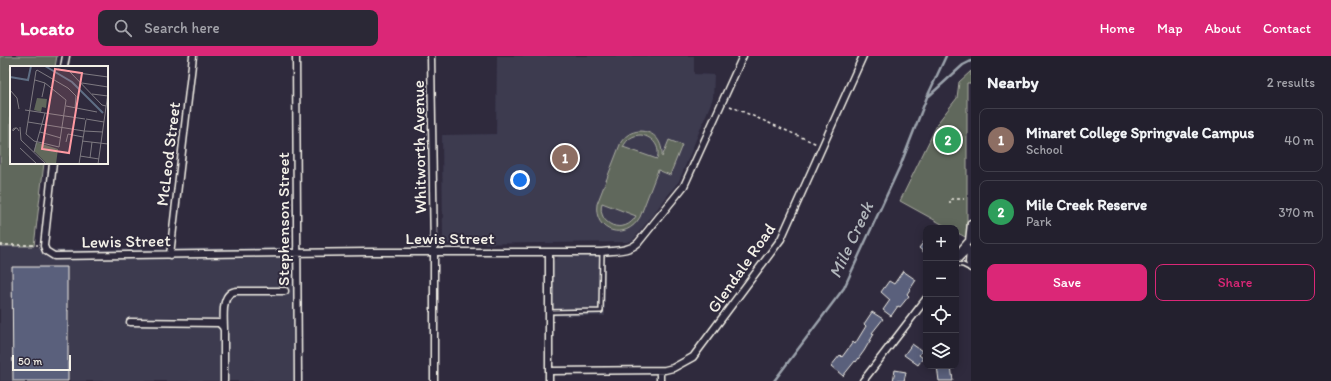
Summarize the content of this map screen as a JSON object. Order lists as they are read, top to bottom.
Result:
{
  "streets": {
    "street": [
      "Whitworth Avenue",
      "McLeod Street",
      "Stephenson Street",
      "Lewis Street",
      "Glendale Road"
    ]
  },
  "crossings": [
    ["Whitworth Avenue", "Lewis Street"],
    ["McLeod Street", "Lewis Street"],
    ["Stephenson Street", "Lewis Street"]
  ],
  "water": ["Mile Creek"],
  "scale_bar": "50 m",
  "page": {
    "header": "Locato",
    "search": "Search here",
    "nav": [
      "Home",
      "Map",
      "About",
      "Contact"
    ],
    "heading": ["Nearby", "2 results"],
    "list": [
      {
        "mark": "1",
        "name": "Minaret College Springvale Campus",
        "note": "School",
        "value": "40 m"
      },
      {
        "mark": "2",
        "name": "Mile Creek Reserve",
        "note": "Park",
        "value": "370 m"
      }
    ],
    "pins": ["2", "1"],
    "map_buttons": ["+", "−"],
    "buttons": ["Save", "Share"],
    "scale": "50 m"
  }
}
